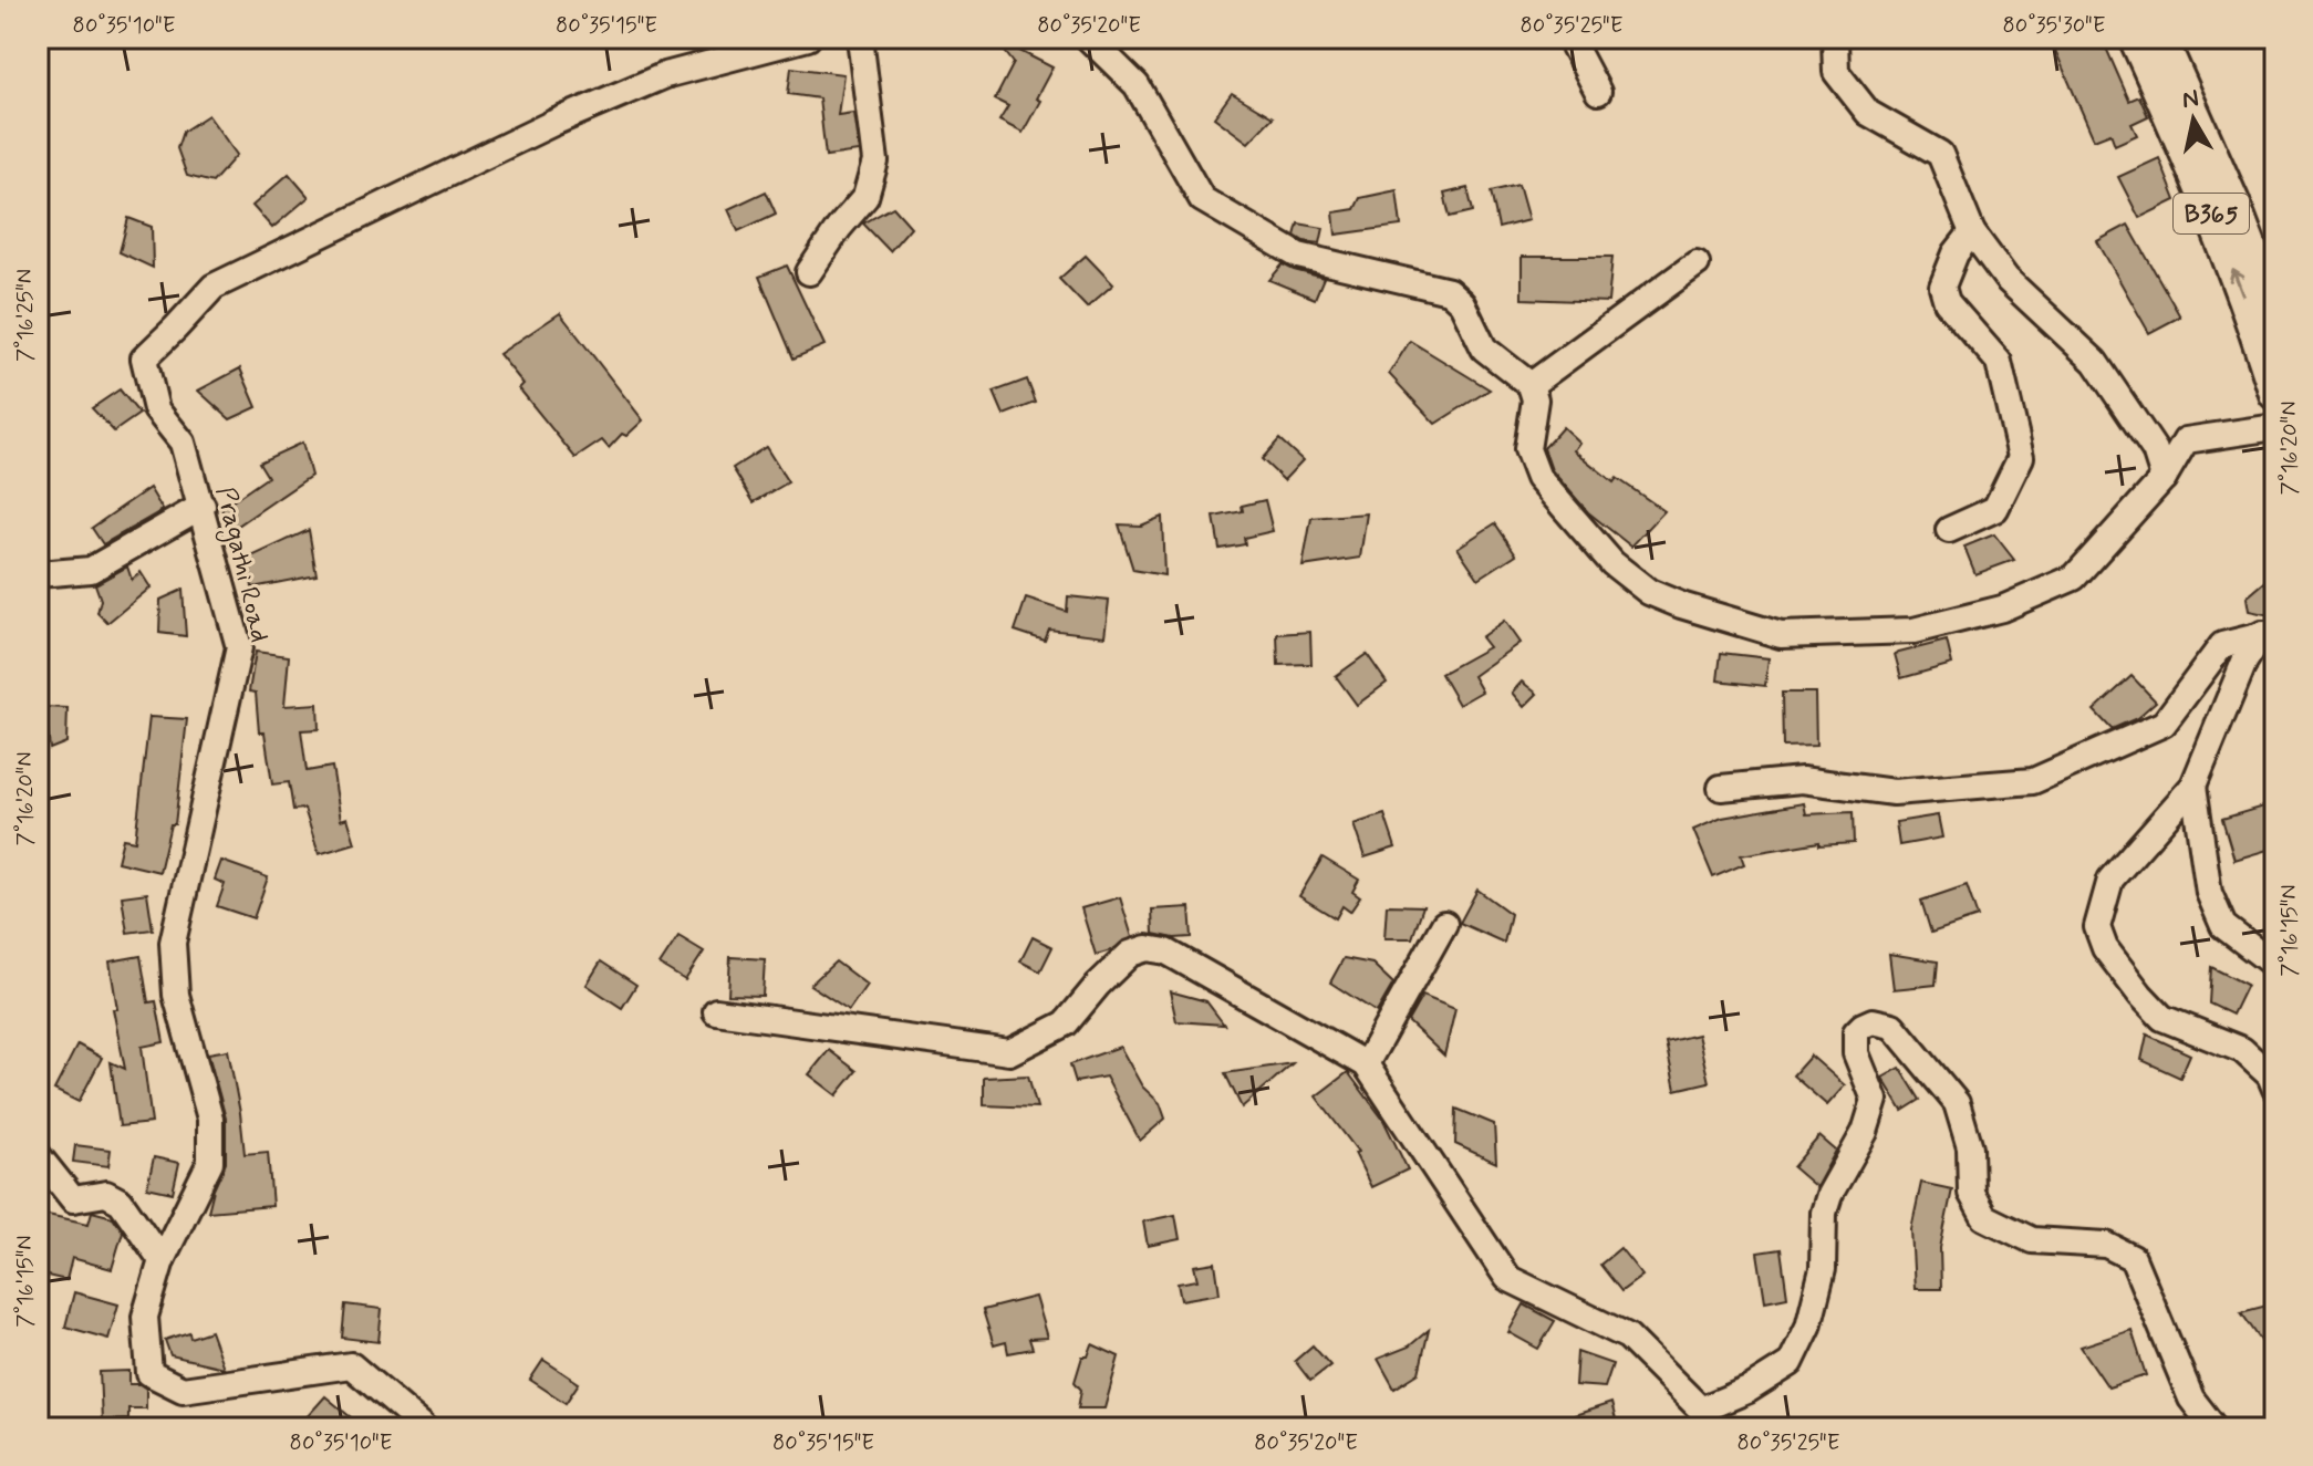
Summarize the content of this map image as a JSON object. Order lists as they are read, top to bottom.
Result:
{
  "streets": {
    "main road": ["B365"],
    "street": ["Pragathi Road"]
  },
  "north": "top",
  "coordinates": [
    "80°35'10\"E",
    "80°35'15\"E",
    "80°35'20\"E",
    "80°35'25\"E",
    "80°35'30\"E",
    "7°16'25\"N",
    "7°16'20\"N",
    "7°16'15\"N"
  ]
}
